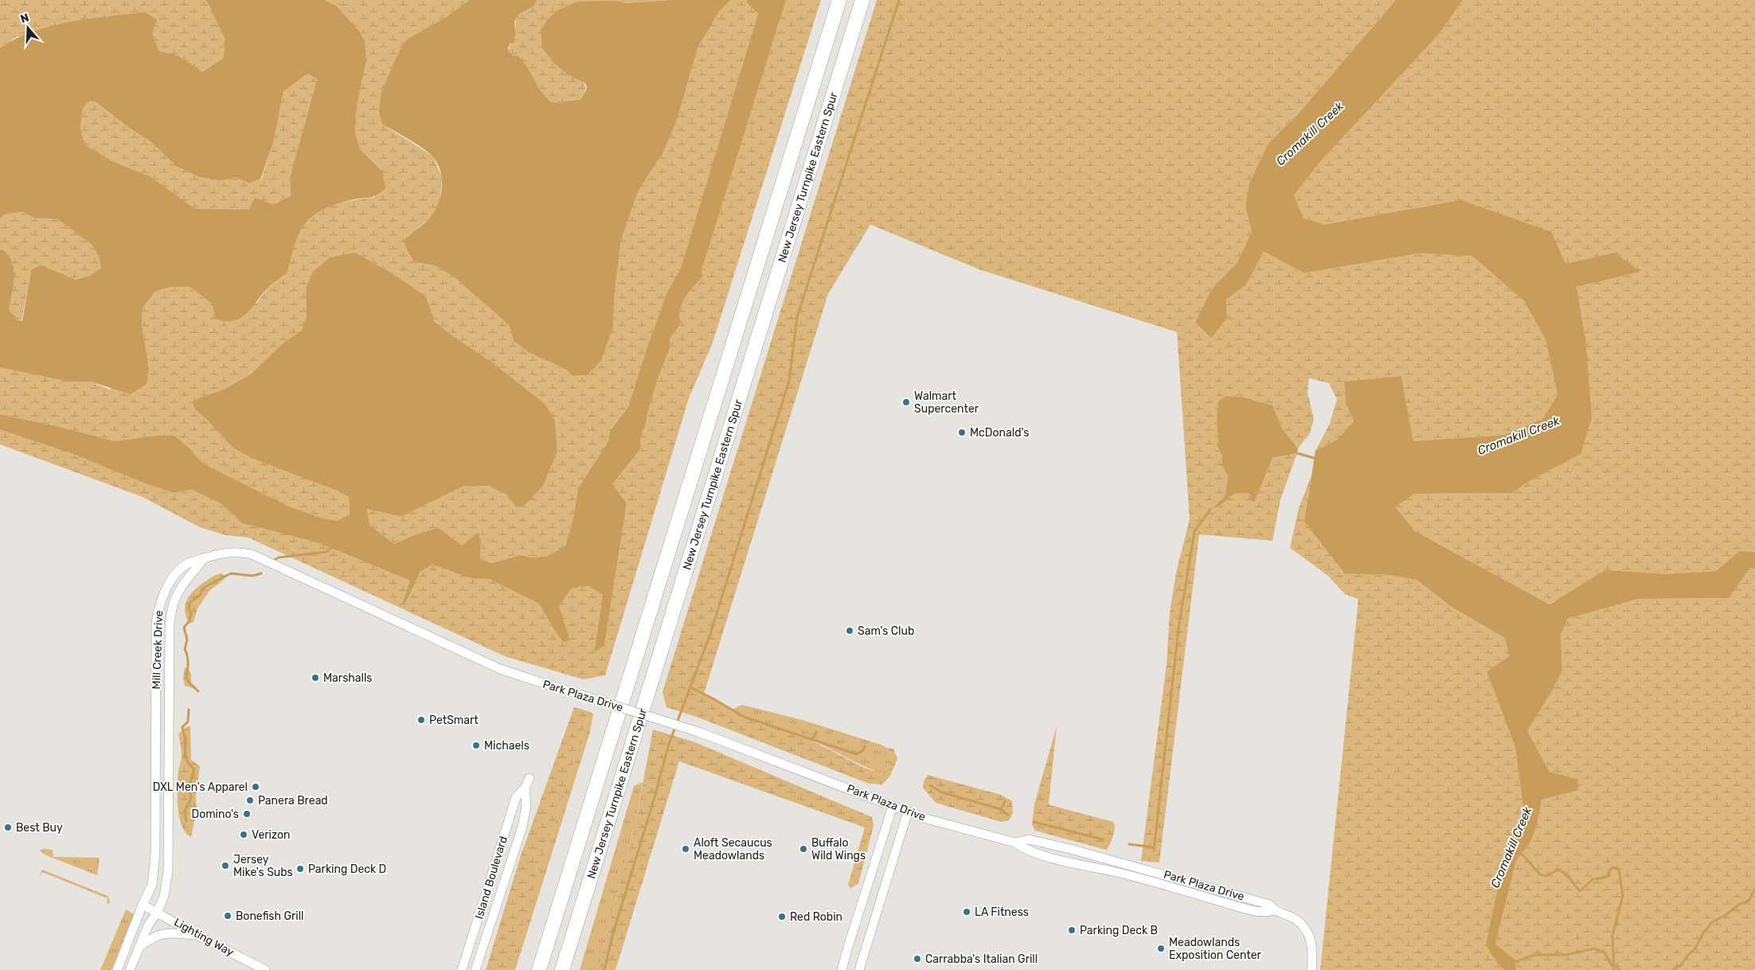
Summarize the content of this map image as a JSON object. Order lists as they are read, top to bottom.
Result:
{
  "streets": {
    "highway": ["New Jersey Turnpike Eastern Spur"],
    "street": [
      "Mill Creek Drive",
      "Park Plaza Drive",
      "Island Boulevard",
      "Lighting Way"
    ]
  },
  "crossings": [
    ["Mill Creek Drive", "Park Plaza Drive"],
    ["Mill Creek Drive", "Lighting Way"]
  ],
  "water": ["Cromakill Creek"],
  "places": [
    "Walmart Supercenter",
    "McDonald's",
    "Sam's Club",
    "Marshalls",
    "PetSmart",
    "Michaels",
    "DXL Men's Apparel",
    "Panera Bread",
    "Domino's",
    "Best Buy",
    "Verizon",
    "Aloft Secaucus Meadowlands",
    "Buffalo Wild Wings",
    "Jersey Mike's Subs",
    "Parking Deck D",
    "LA Fitness",
    "Bonefish Grill",
    "Red Robin",
    "Parking Deck B",
    "Meadowlands Exposition Center",
    "Carrabba's Italian Grill"
  ],
  "north": "top"
}
